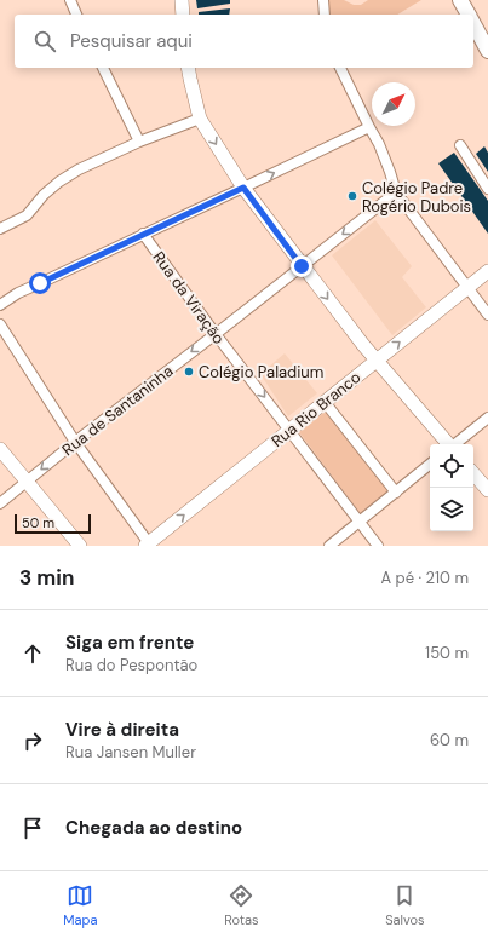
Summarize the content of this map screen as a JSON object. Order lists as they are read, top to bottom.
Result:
{
  "streets": {
    "street": ["Rua da Viração", "Rua Rio Branco", "Rua de Santaninha"]
  },
  "crossings": [
    ["Rua da Viração", "Rua Rio Branco"],
    ["Rua da Viração", "Rua de Santaninha"]
  ],
  "one_way": ["Rua Rio Branco", "Rua de Santaninha"],
  "places": ["Colégio Padre Rogério Dubois", "Colégio Paladium"],
  "scale_bar": "50 m",
  "north": "top right",
  "page": {
    "search": "Pesquisar aqui",
    "scale": "50 m",
    "heading": ["3 min", "A pé · 210 m"],
    "list": [
      ["Siga em frente", "Rua do Pespontão", "150 m"],
      ["Vire à direita", "Rua Jansen Muller", "60 m"],
      "Chegada ao destino"
    ],
    "nav": ["Mapa", "Rotas", "Salvos"]
  }
}
